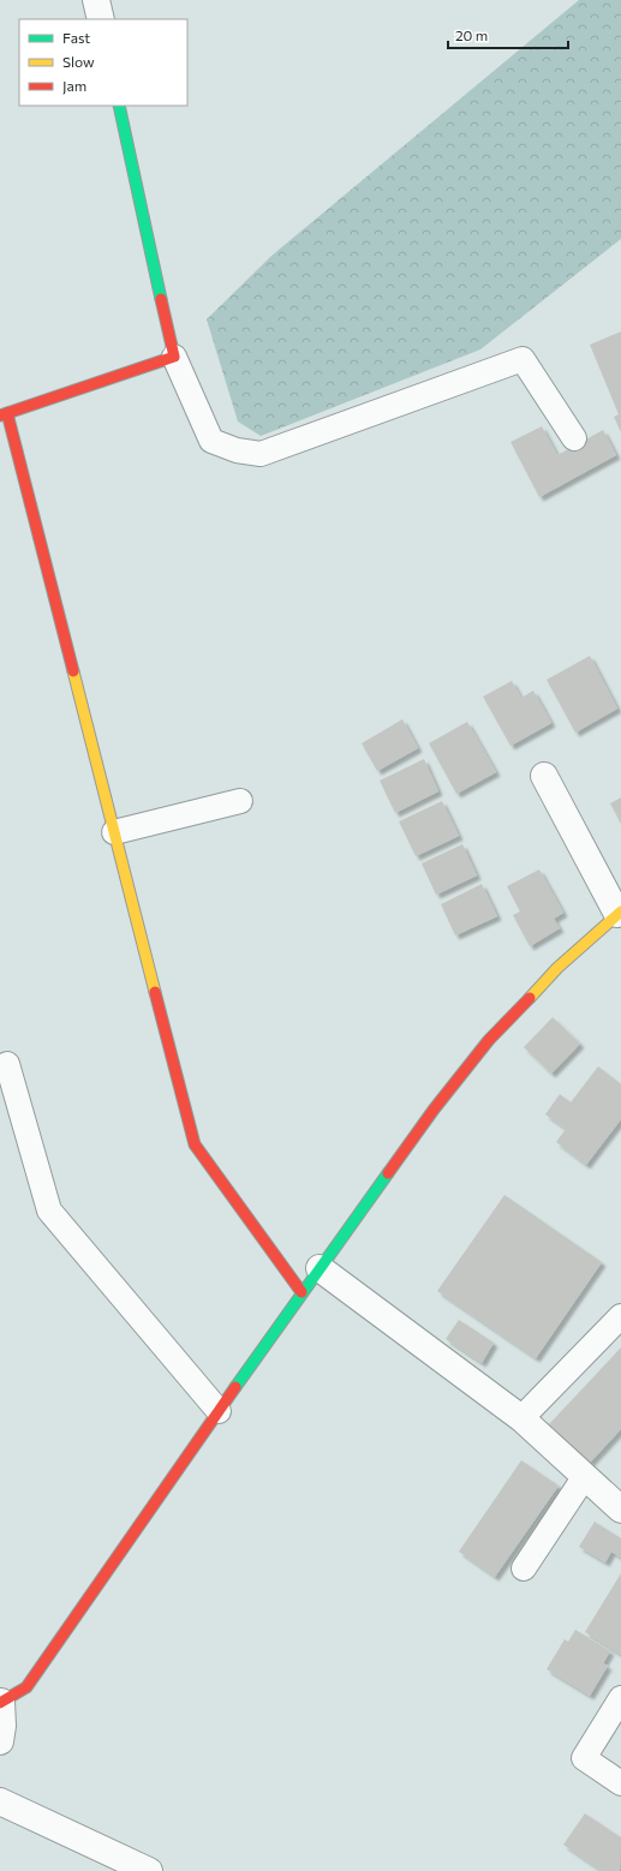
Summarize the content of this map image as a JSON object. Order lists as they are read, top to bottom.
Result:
{
  "legend": ["Fast", "Slow", "Jam"],
  "scale_bar": "20 m"
}
